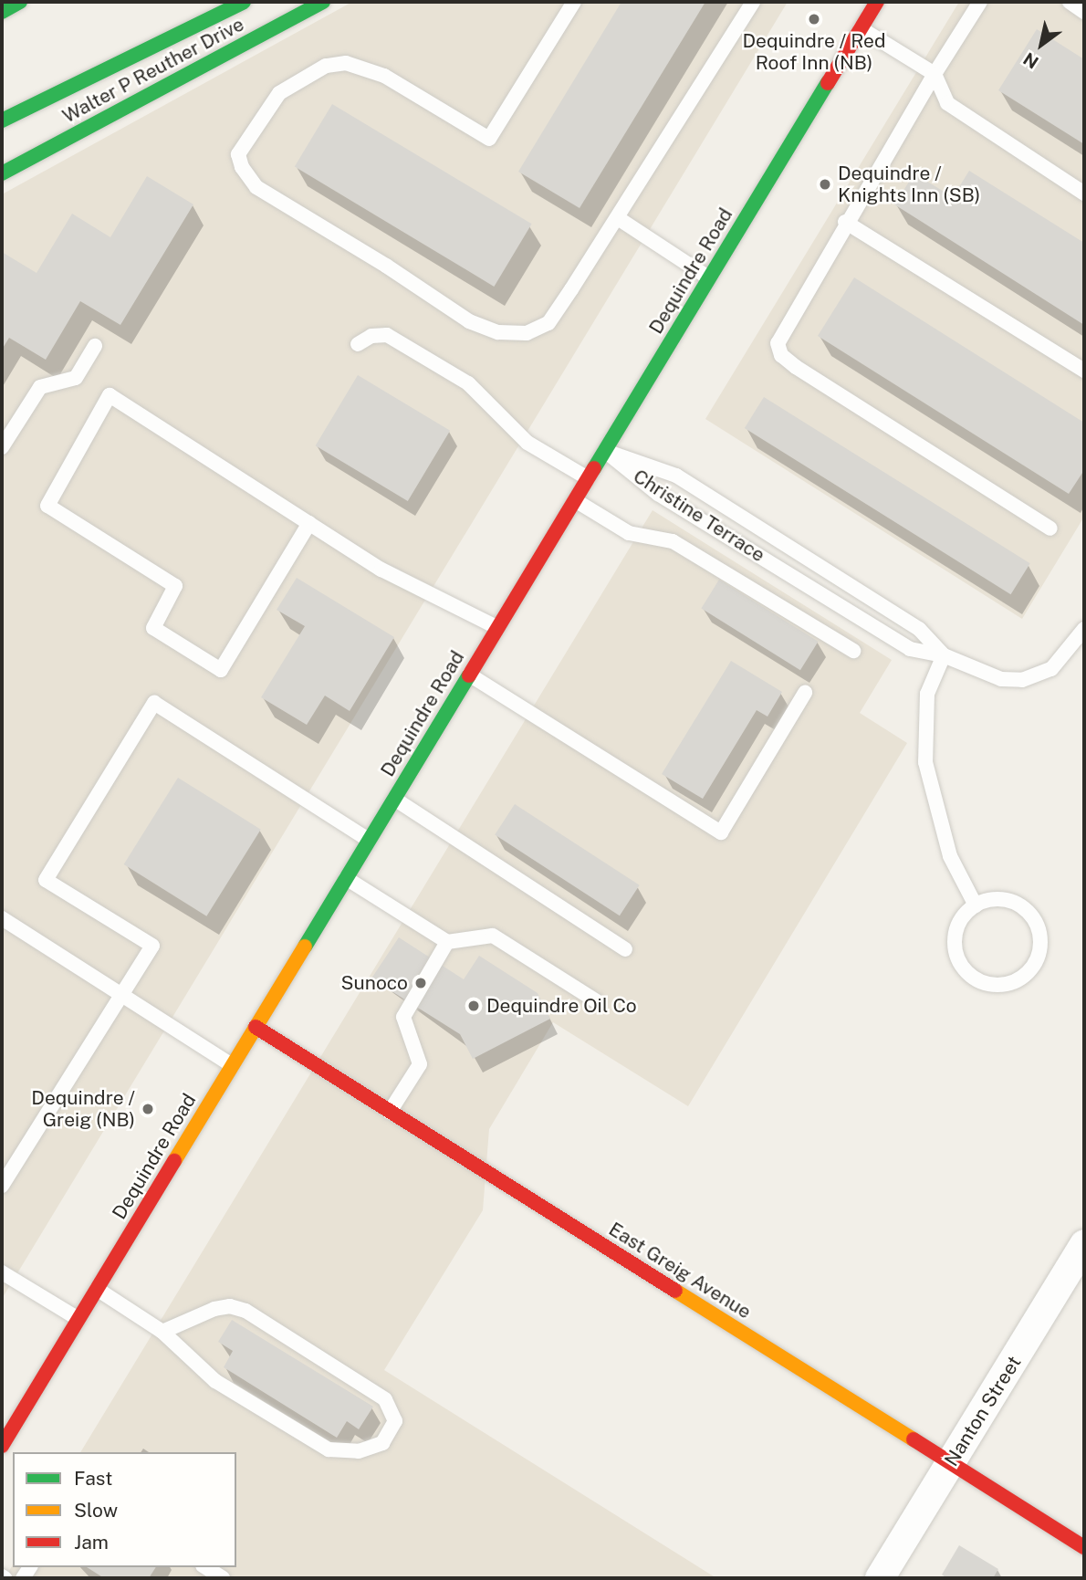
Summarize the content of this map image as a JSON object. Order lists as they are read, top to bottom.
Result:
{
  "streets": {
    "main road": ["Walter P Reuther Drive", "Dequindre Road", "East Greig Avenue"],
    "street": ["Nanton Street"],
    "lane": ["Christine Terrace"]
  },
  "crossings": [
    ["Dequindre Road", "Christine Terrace"],
    ["Dequindre Road", "East Greig Avenue"],
    ["East Greig Avenue", "Nanton Street"]
  ],
  "places": [
    "Dequindre / Red Roof Inn (NB)",
    "Dequindre / Knights Inn (SB)",
    "Sunoco",
    "Dequindre Oil Co",
    "Dequindre / Greig (NB)"
  ],
  "legend": ["Fast", "Slow", "Jam"],
  "north": "bottom left"
}
